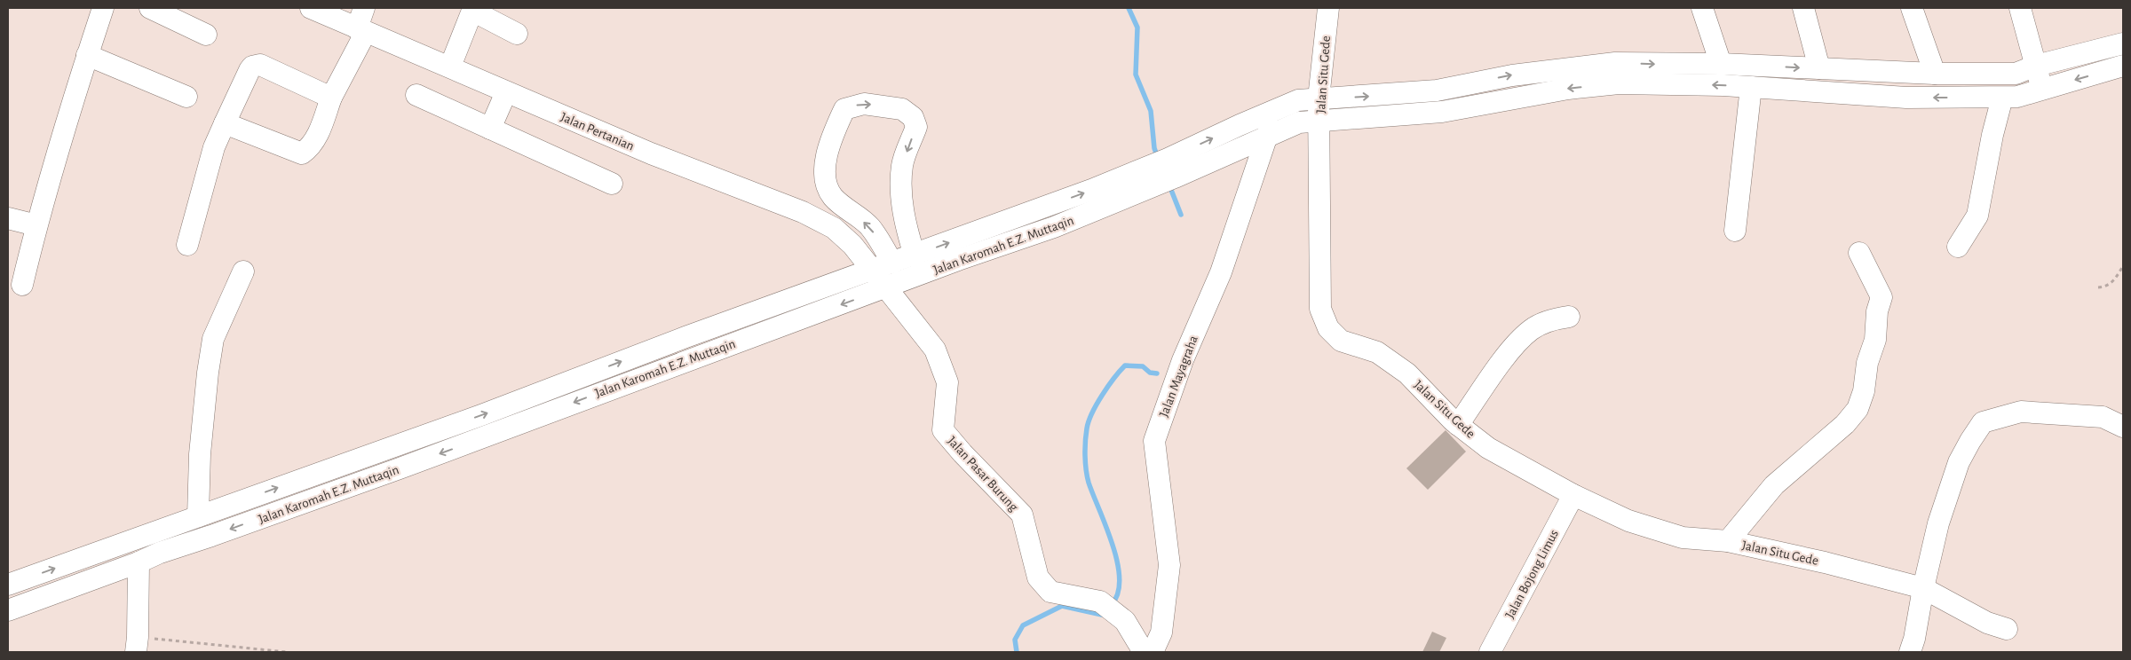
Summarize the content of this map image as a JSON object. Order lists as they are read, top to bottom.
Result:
{
  "streets": {
    "street": [
      "Jalan Situ Gede",
      "Jalan Pertanian",
      "Jalan Karomah E.Z. Muttaqin",
      "Jalan Mayagraha",
      "Jalan Pasar Burung",
      "Jalan Bojong Limus"
    ]
  },
  "crossings": [
    ["Jalan Situ Gede", "Jalan Karomah E.Z. Muttaqin"],
    ["Jalan Situ Gede", "Jalan Bojong Limus"],
    ["Jalan Pertanian", "Jalan Karomah E.Z. Muttaqin"],
    ["Jalan Pertanian", "Jalan Pasar Burung"],
    ["Jalan Karomah E.Z. Muttaqin", "Jalan Mayagraha"],
    ["Jalan Karomah E.Z. Muttaqin", "Jalan Pasar Burung"]
  ]
}
